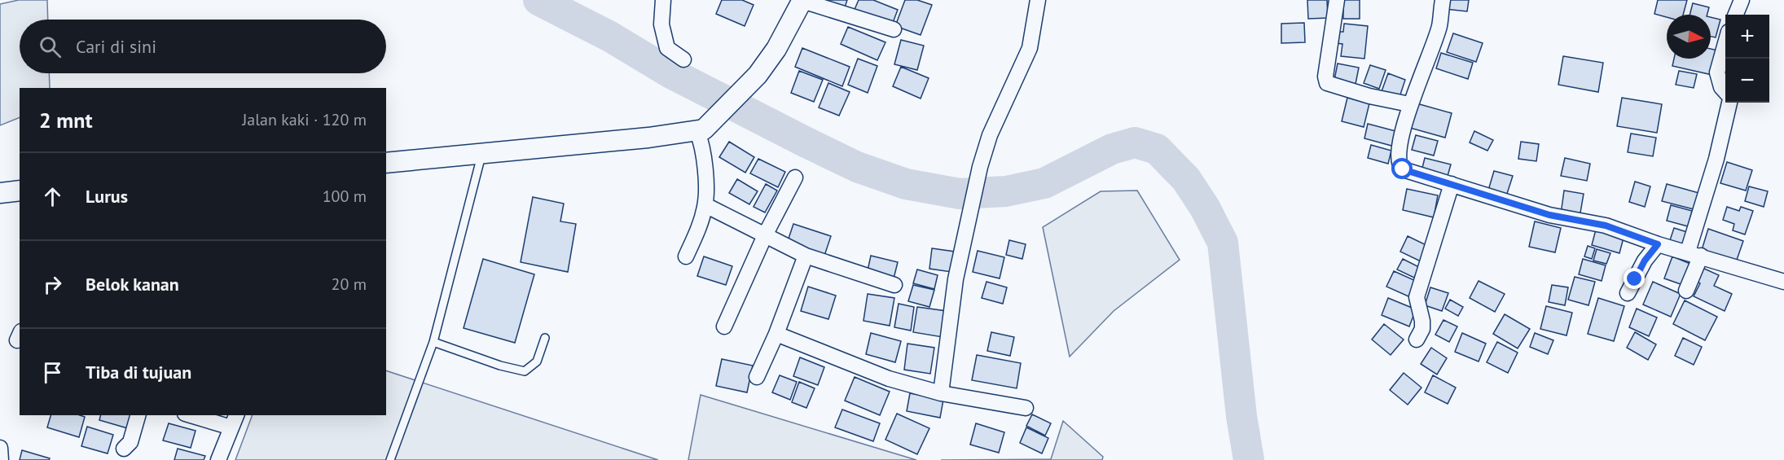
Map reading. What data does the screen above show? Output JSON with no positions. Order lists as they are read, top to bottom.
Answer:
{
  "north": "right",
  "page": {
    "map_buttons": ["+", "−"],
    "search": "Cari di sini",
    "heading": ["2 mnt", "Jalan kaki · 120 m"],
    "list": [
      ["Lurus", "100 m"],
      ["Belok kanan", "20 m"],
      "Tiba di tujuan"
    ]
  }
}
